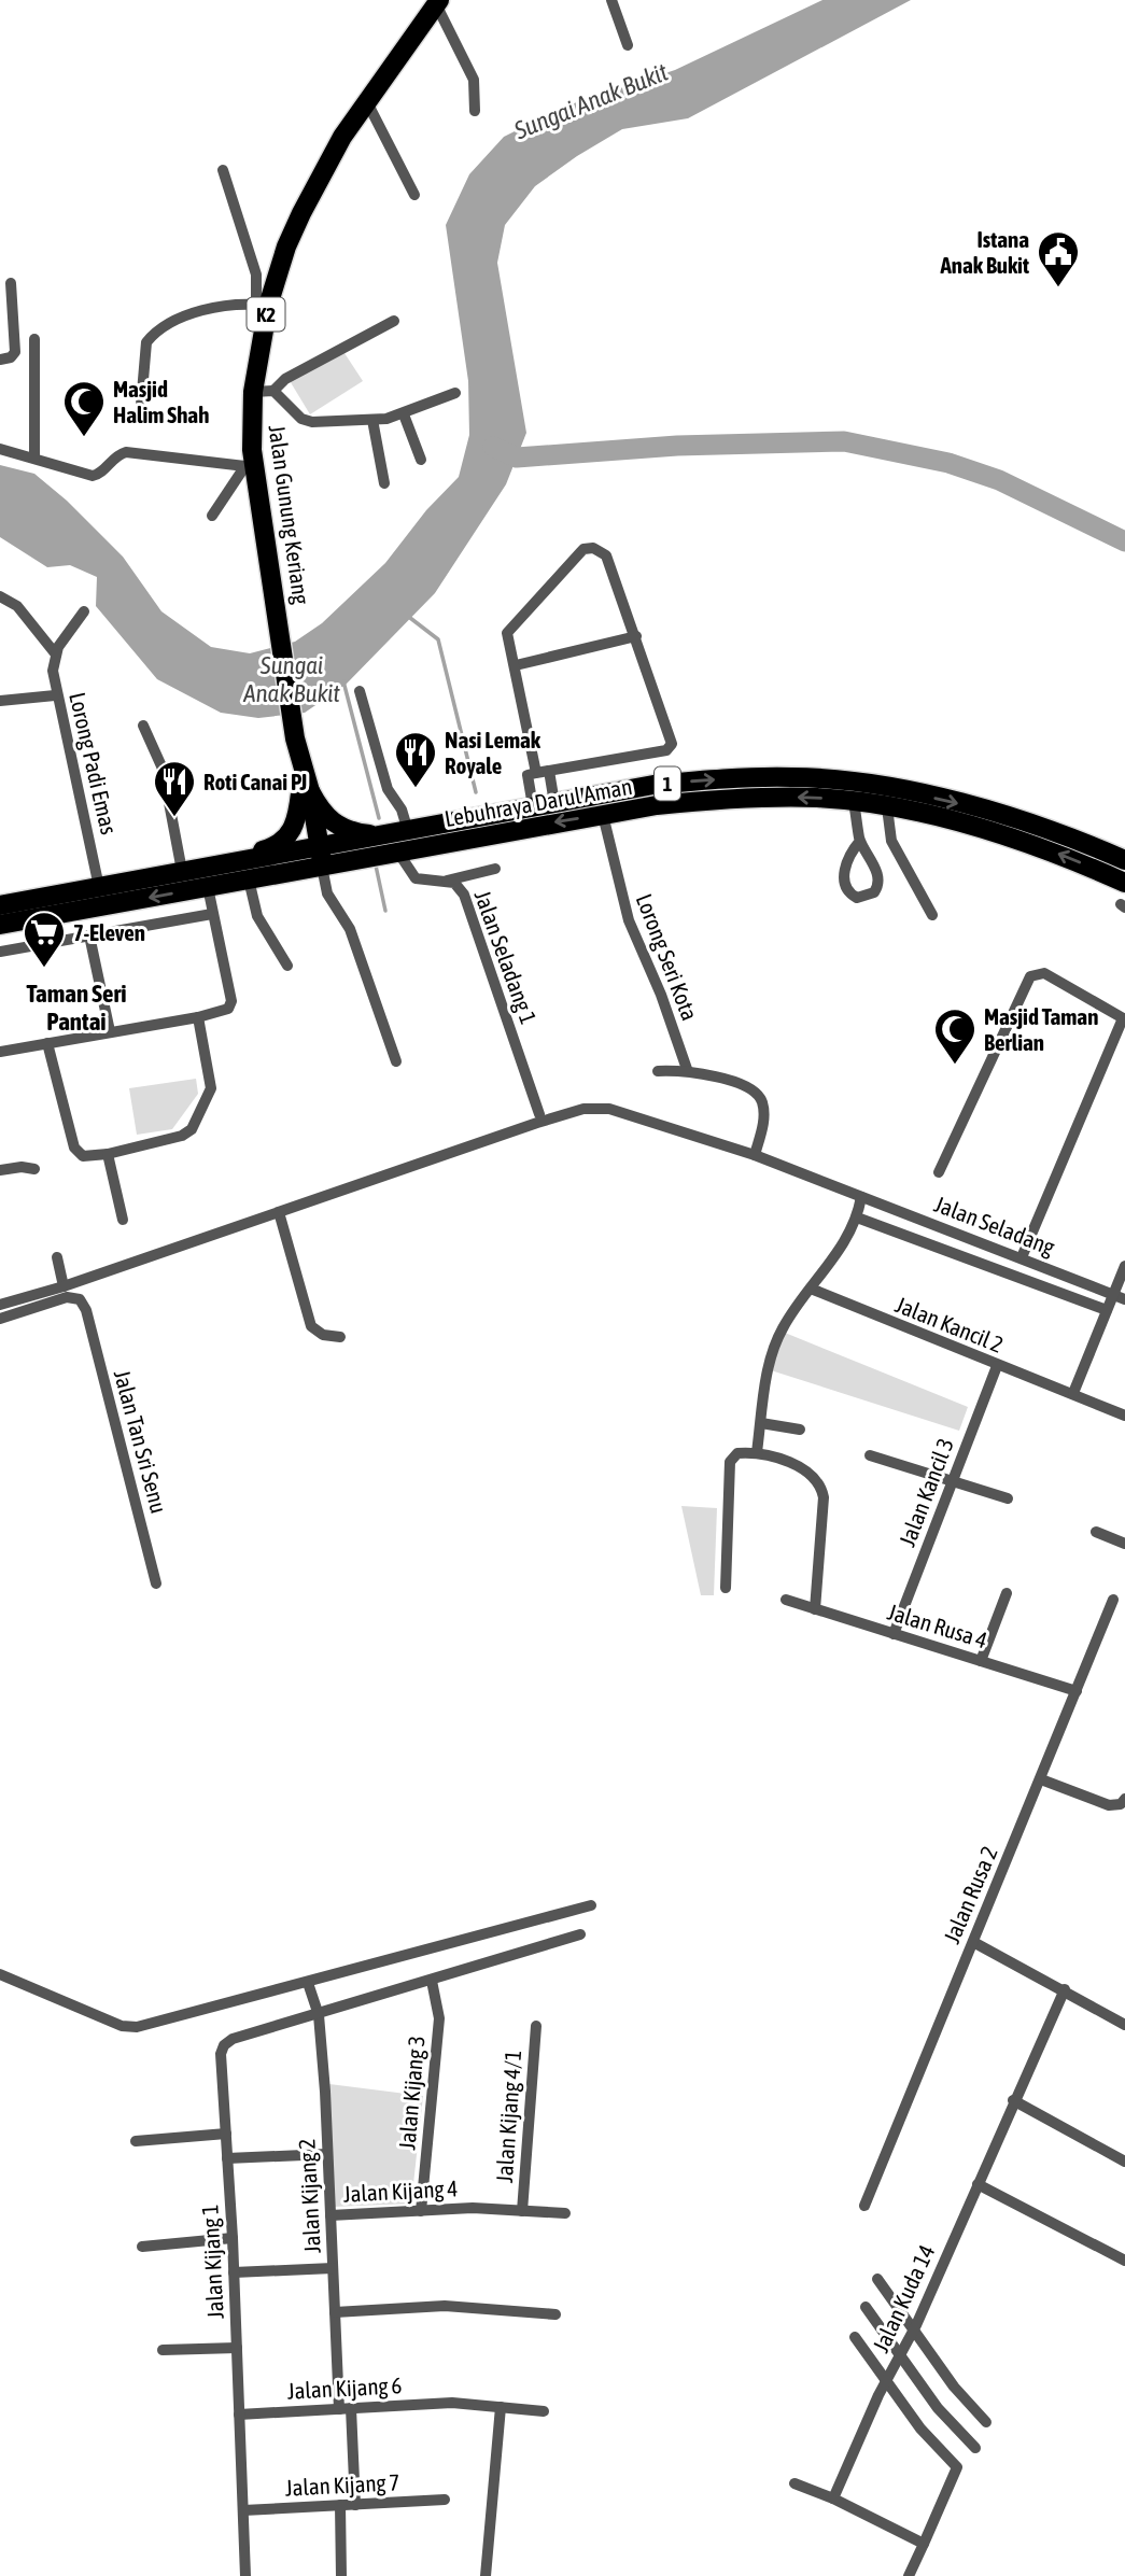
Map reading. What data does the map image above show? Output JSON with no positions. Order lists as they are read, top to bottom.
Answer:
{
  "streets": {
    "main road": [
      "K2",
      "Jalan Gunung Keriang",
      "1",
      "Lebuhraya Darul Aman"
    ],
    "street": [
      "Lorong Padi Emas",
      "Jalan Seladang 1",
      "Lorong Seri Kota",
      "Jalan Seladang",
      "Jalan Kancil 2",
      "Jalan Tan Sri Senu",
      "Jalan Kancil 3",
      "Jalan Rusa 4",
      "Jalan Rusa 2",
      "Jalan Kijang 3",
      "Jalan Kijang 4/1",
      "Jalan Kijang 4",
      "Jalan Kijang 2",
      "Jalan Kijang 1",
      "Jalan Kuda 14",
      "Jalan Kijang 6",
      "Jalan Kijang 7"
    ]
  },
  "crossings": [
    ["Jalan Gunung Keriang", "Lebuhraya Darul Aman"],
    ["Lorong Padi Emas", "Lebuhraya Darul Aman"],
    ["Lebuhraya Darul Aman", "Jalan Seladang 1"],
    ["Lebuhraya Darul Aman", "Lorong Seri Kota"],
    ["Jalan Kancil 2", "Jalan Kancil 3"],
    ["Jalan Kancil 3", "Jalan Rusa 4"],
    ["Jalan Rusa 4", "Jalan Rusa 2"],
    ["Jalan Kijang 3", "Jalan Kijang 4"],
    ["Jalan Kijang 4/1", "Jalan Kijang 4"],
    ["Jalan Kijang 4", "Jalan Kijang 2"],
    ["Jalan Kijang 2", "Jalan Kijang 1"],
    ["Jalan Kijang 2", "Jalan Kijang 6"],
    ["Jalan Kijang 2", "Jalan Kijang 7"],
    ["Jalan Kijang 1", "Jalan Kijang 6"],
    ["Jalan Kijang 1", "Jalan Kijang 7"]
  ],
  "districts": ["Taman Seri Pantai"],
  "water": ["Sungai Anak Bukit"],
  "places": {
    "public building": ["Istana Anak Bukit"],
    "mosque": ["Masjid Halim Shah", "Masjid Taman Berlian"],
    "restaurant": ["Nasi Lemak Royale", "Roti Canai PJ"],
    "supermarket": ["7-Eleven"]
  }
}
